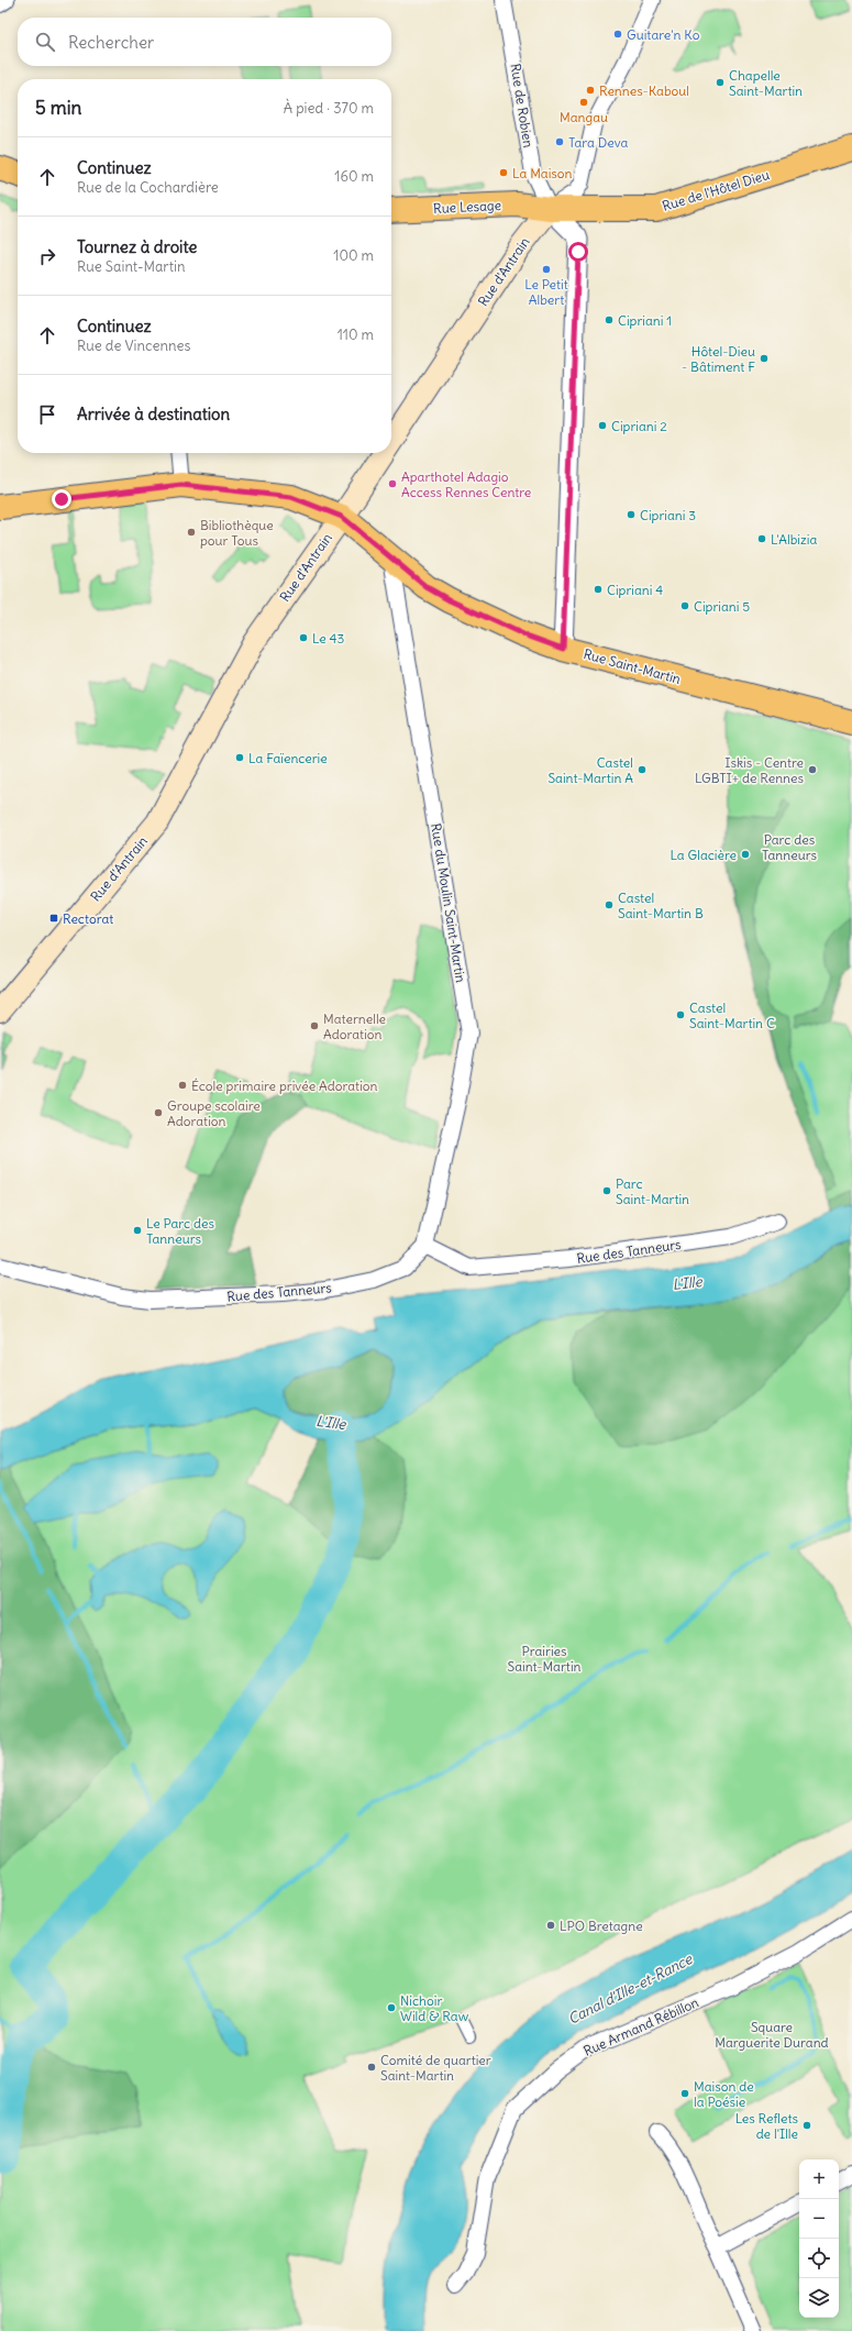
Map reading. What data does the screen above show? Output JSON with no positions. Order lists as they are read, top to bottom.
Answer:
{
  "streets": {
    "main road": [
      "Rue de l'Hôtel Dieu",
      "Rue Lesage",
      "Rue d'Antrain",
      "Rue Saint-Martin"
    ],
    "street": [
      "Rue de Robien",
      "Rue du Moulin Saint-Martin",
      "Rue des Tanneurs",
      "Rue Armand Rébillon"
    ]
  },
  "crossings": [
    ["Rue de Robien", "Rue de l'Hôtel Dieu"],
    ["Rue de Robien", "Rue Lesage"],
    ["Rue de Robien", "Rue d'Antrain"],
    ["Rue de l'Hôtel Dieu", "Rue Lesage"],
    ["Rue de l'Hôtel Dieu", "Rue d'Antrain"],
    ["Rue Lesage", "Rue d'Antrain"],
    ["Rue d'Antrain", "Rue Saint-Martin"],
    ["Rue Saint-Martin", "Rue du Moulin Saint-Martin"],
    ["Rue du Moulin Saint-Martin", "Rue des Tanneurs"]
  ],
  "water": ["L'Ille", "Canal d'Ille-et-Rance"],
  "parks": ["Parc des Tanneurs", "Prairies Saint-Martin", "Square Marguerite Durand"],
  "places": {
    "other": [
      "Guitare'n Ko",
      "Chapelle Saint-Martin",
      "Rennes-Kaboul",
      "Mangau",
      "Tara Deva",
      "La Maison",
      "Le Petit Albert",
      "Cipriani 1",
      "Hôtel-Dieu - Bâtiment F",
      "Cipriani 2",
      "Aparthotel Adagio Access Rennes Centre",
      "Cipriani 3",
      "Bibliothèque pour Tous",
      "L'Albizia",
      "Cipriani 4",
      "Cipriani 5",
      "Le 43",
      "La Faïencerie",
      "Castel Saint-Martin A",
      "Iskis - Centre LGBTI+ de Rennes",
      "La Glacière",
      "Castel Saint-Martin B",
      "Castel Saint-Martin C",
      "Maternelle Adoration",
      "École primaire privée Adoration",
      "Groupe scolaire Adoration",
      "Parc Saint-Martin",
      "Le Parc des Tanneurs",
      "LPO Bretagne",
      "Nichoir Wild & Raw",
      "Comité de quartier Saint-Martin",
      "Maison de la Poésie",
      "Les Reflets de l'Ille"
    ],
    "transit": ["Rectorat"]
  },
  "page": {
    "search": "Rechercher",
    "heading": ["5 min", "À pied · 370 m"],
    "list": [
      ["Continuez", "Rue de la Cochardière", "160 m"],
      ["Tournez à droite", "Rue Saint-Martin", "100 m"],
      ["Continuez", "Rue de Vincennes", "110 m"],
      "Arrivée à destination"
    ],
    "map_buttons": ["+", "−"]
  }
}
